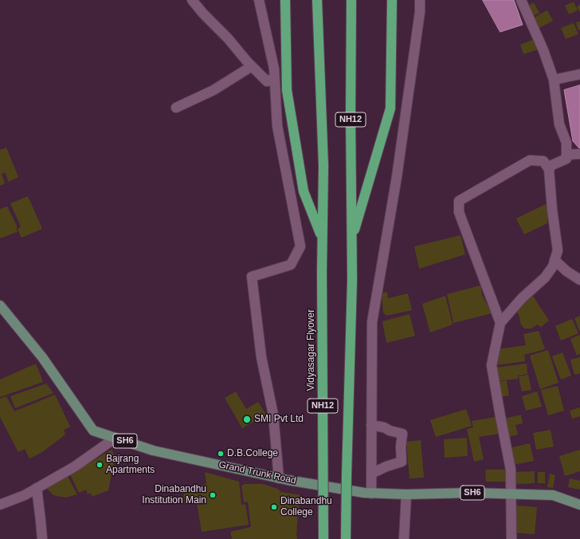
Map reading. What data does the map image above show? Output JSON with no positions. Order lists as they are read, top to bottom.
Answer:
{
  "streets": {
    "highway": ["NH12", "Vidyasagar Flyover"],
    "main road": ["SH6", "Grand Trunk Road"]
  },
  "crossings": [
    ["NH12", "Vidyasagar Flyover"]
  ],
  "places": [
    "SMI Pvt Ltd",
    "D.B.College",
    "Bajrang Apartments",
    "Dinabandhu Institution Main",
    "Dinabandhu College"
  ]
}
